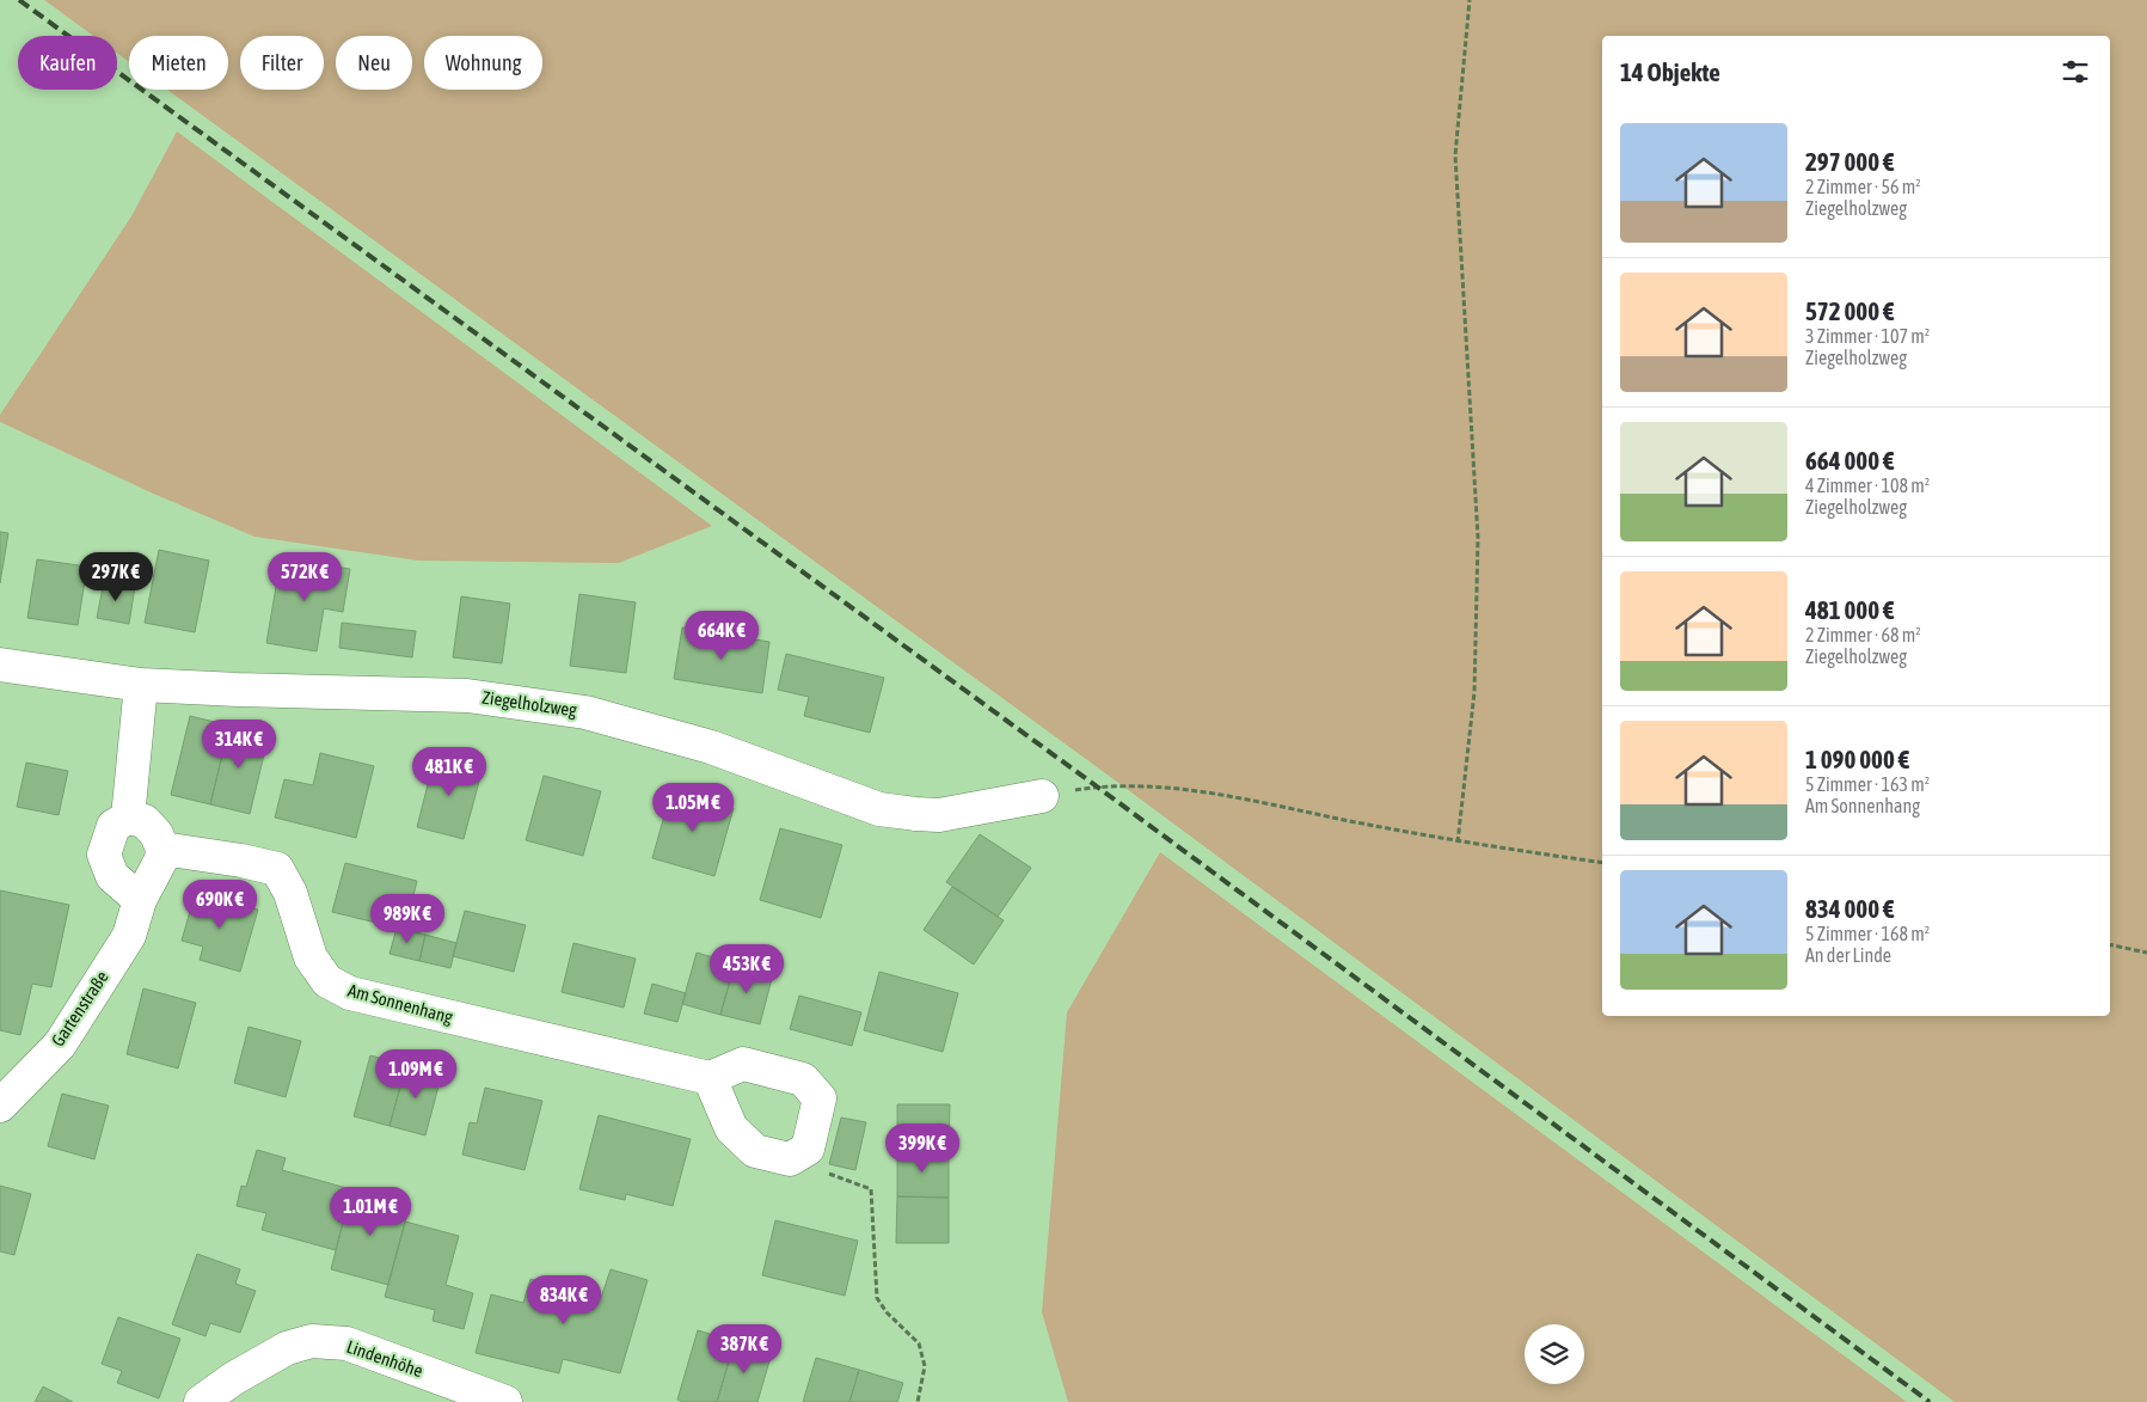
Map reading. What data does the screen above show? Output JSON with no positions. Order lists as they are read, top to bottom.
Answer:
{
  "streets": {
    "street": [
      "Ziegelholzweg",
      "Am Sonnenhang",
      "Gartenstraße",
      "Lindenhöhe"
    ]
  },
  "crossings": [
    ["Am Sonnenhang", "Gartenstraße"]
  ],
  "page": {
    "chip": [
      "Kaufen",
      "Mieten",
      "Filter",
      "Neu",
      "Wohnung"
    ],
    "heading": "14 Objekte",
    "list": [
      {
        "name": "297 000 €",
        "note": "2 Zimmer · 56 m² · Ziegelholzweg"
      },
      {
        "name": "572 000 €",
        "note": "3 Zimmer · 107 m² · Ziegelholzweg"
      },
      {
        "name": "664 000 €",
        "note": "4 Zimmer · 108 m² · Ziegelholzweg"
      },
      {
        "name": "481 000 €",
        "note": "2 Zimmer · 68 m² · Ziegelholzweg"
      },
      {
        "name": "1 090 000 €",
        "note": "5 Zimmer · 163 m² · Am Sonnenhang"
      },
      {
        "name": "834 000 €",
        "note": "5 Zimmer · 168 m² · An der Linde"
      }
    ],
    "price": [
      "297K €",
      "572K €",
      "664K €",
      "314K €",
      "481K €",
      "1.05M €",
      "690K €",
      "989K €",
      "453K €",
      "1.09M €",
      "399K €",
      "1.01M €",
      "834K €",
      "387K €"
    ]
  }
}
